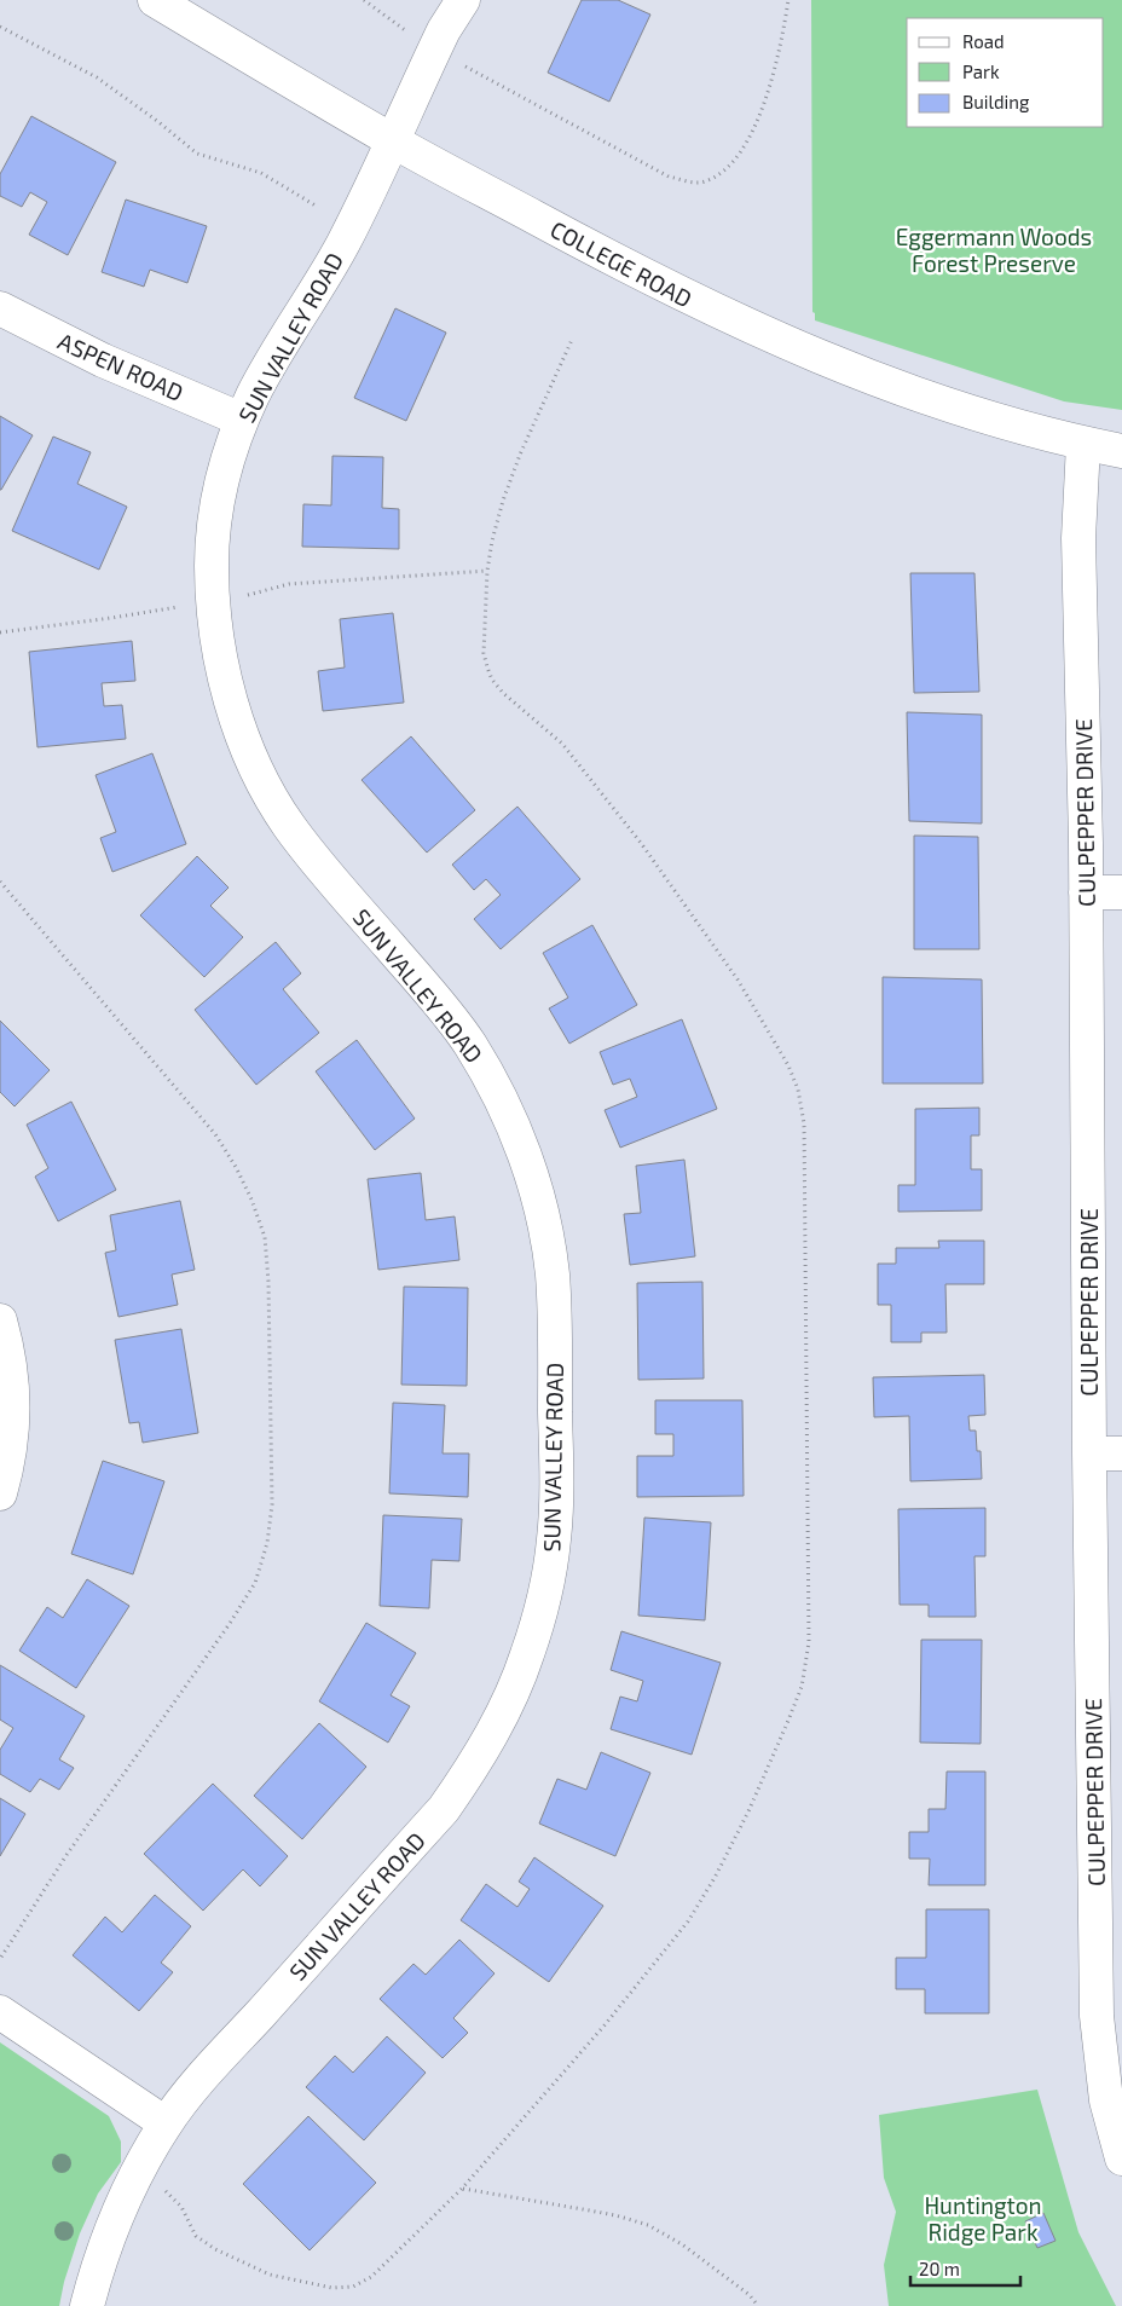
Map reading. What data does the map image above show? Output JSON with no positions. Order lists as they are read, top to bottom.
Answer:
{
  "streets": {
    "street": [
      "COLLEGE ROAD",
      "SUN VALLEY ROAD",
      "ASPEN ROAD",
      "CULPEPPER DRIVE"
    ]
  },
  "crossings": [
    ["COLLEGE ROAD", "SUN VALLEY ROAD"],
    ["COLLEGE ROAD", "CULPEPPER DRIVE"],
    ["SUN VALLEY ROAD", "ASPEN ROAD"]
  ],
  "parks": ["Eggermann Woods Forest Preserve", "Huntington Ridge Park"],
  "legend": ["Road", "Park", "Building"],
  "scale_bar": "20 m"
}
